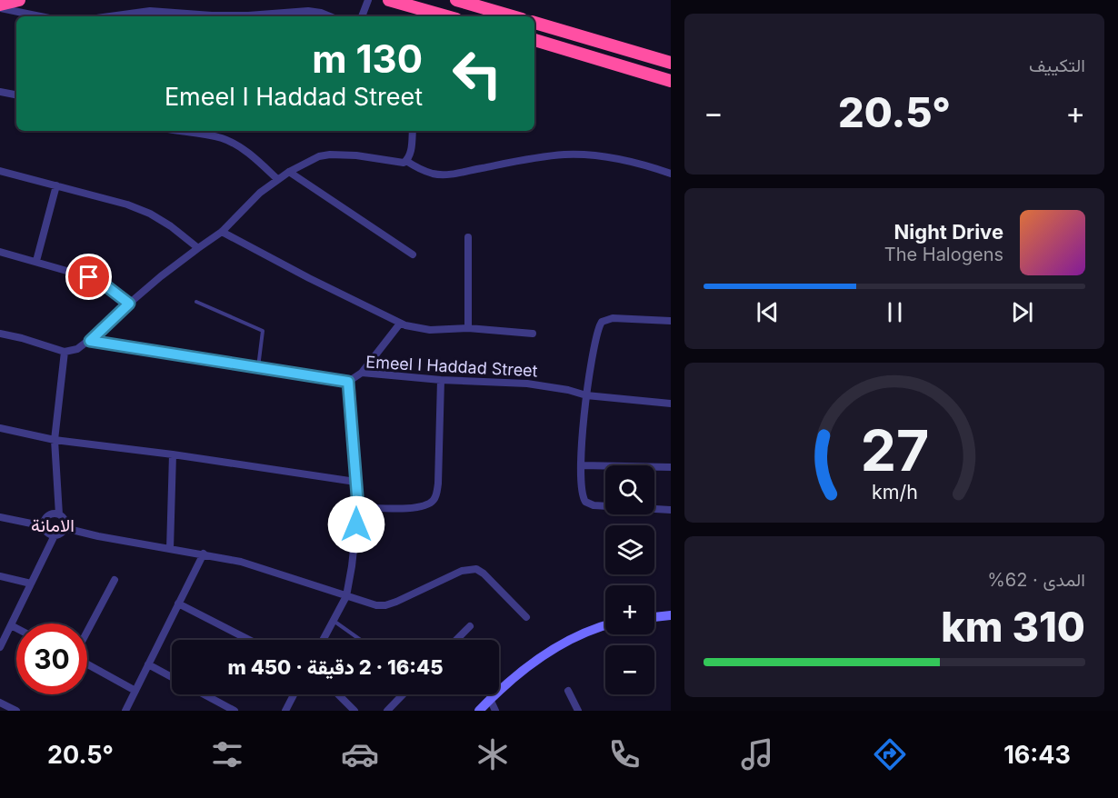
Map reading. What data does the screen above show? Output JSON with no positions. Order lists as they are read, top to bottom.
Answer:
{
  "streets": {
    "street": ["Emeel I Haddad Street"]
  },
  "districts": ["الامانة"],
  "page": {
    "tile": [
      "التكييف",
      ["المدى · 62%", "310 km"]
    ],
    "turn": ["130 m", "Emeel I Haddad Street"],
    "heat": ["−", "20.5°", "+"],
    "song": ["Night Drive", "The Halogens"],
    "map_buttons": ["+", "−"],
    "limit": "30",
    "trip": "16:45 · 2 دقيقة · 450 m",
    "tabs": ["16:43", "20.5°"],
    "gauge": ["27", "km/h"]
  }
}
